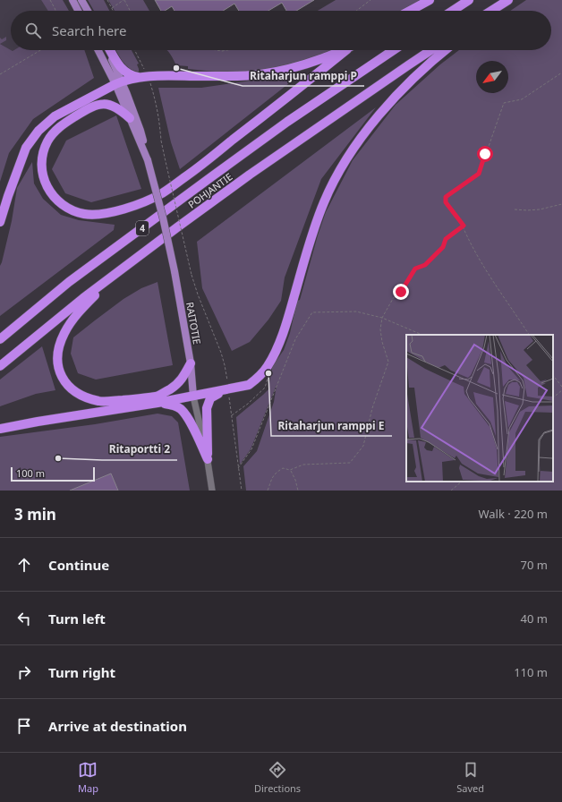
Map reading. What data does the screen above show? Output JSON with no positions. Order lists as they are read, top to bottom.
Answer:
{
  "streets": {
    "highway": ["POHJANTIE", "4"],
    "main road": ["RAITOTIE"]
  },
  "places": ["Ritaharjun ramppi P", "Ritaharjun ramppi E", "Ritaportti 2"],
  "scale_bar": "100 m",
  "north": "bottom left",
  "page": {
    "search": "Search here",
    "scale": "100 m",
    "heading": ["3 min", "Walk · 220 m"],
    "list": [
      ["Continue", "70 m"],
      ["Turn left", "40 m"],
      ["Turn right", "110 m"],
      "Arrive at destination"
    ],
    "nav": ["Map", "Directions", "Saved"]
  }
}
